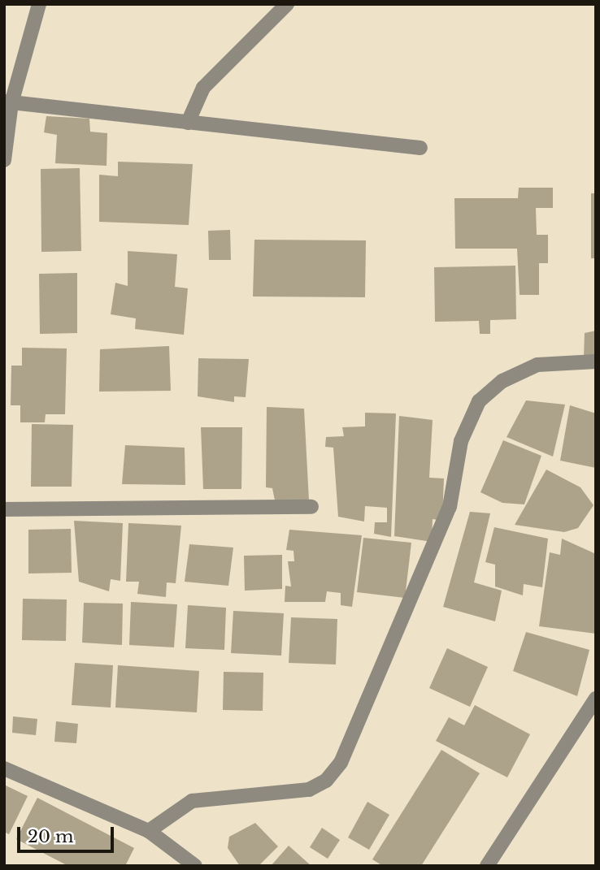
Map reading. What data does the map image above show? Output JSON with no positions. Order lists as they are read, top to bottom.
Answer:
{
  "scale_bar": "20 m"
}
